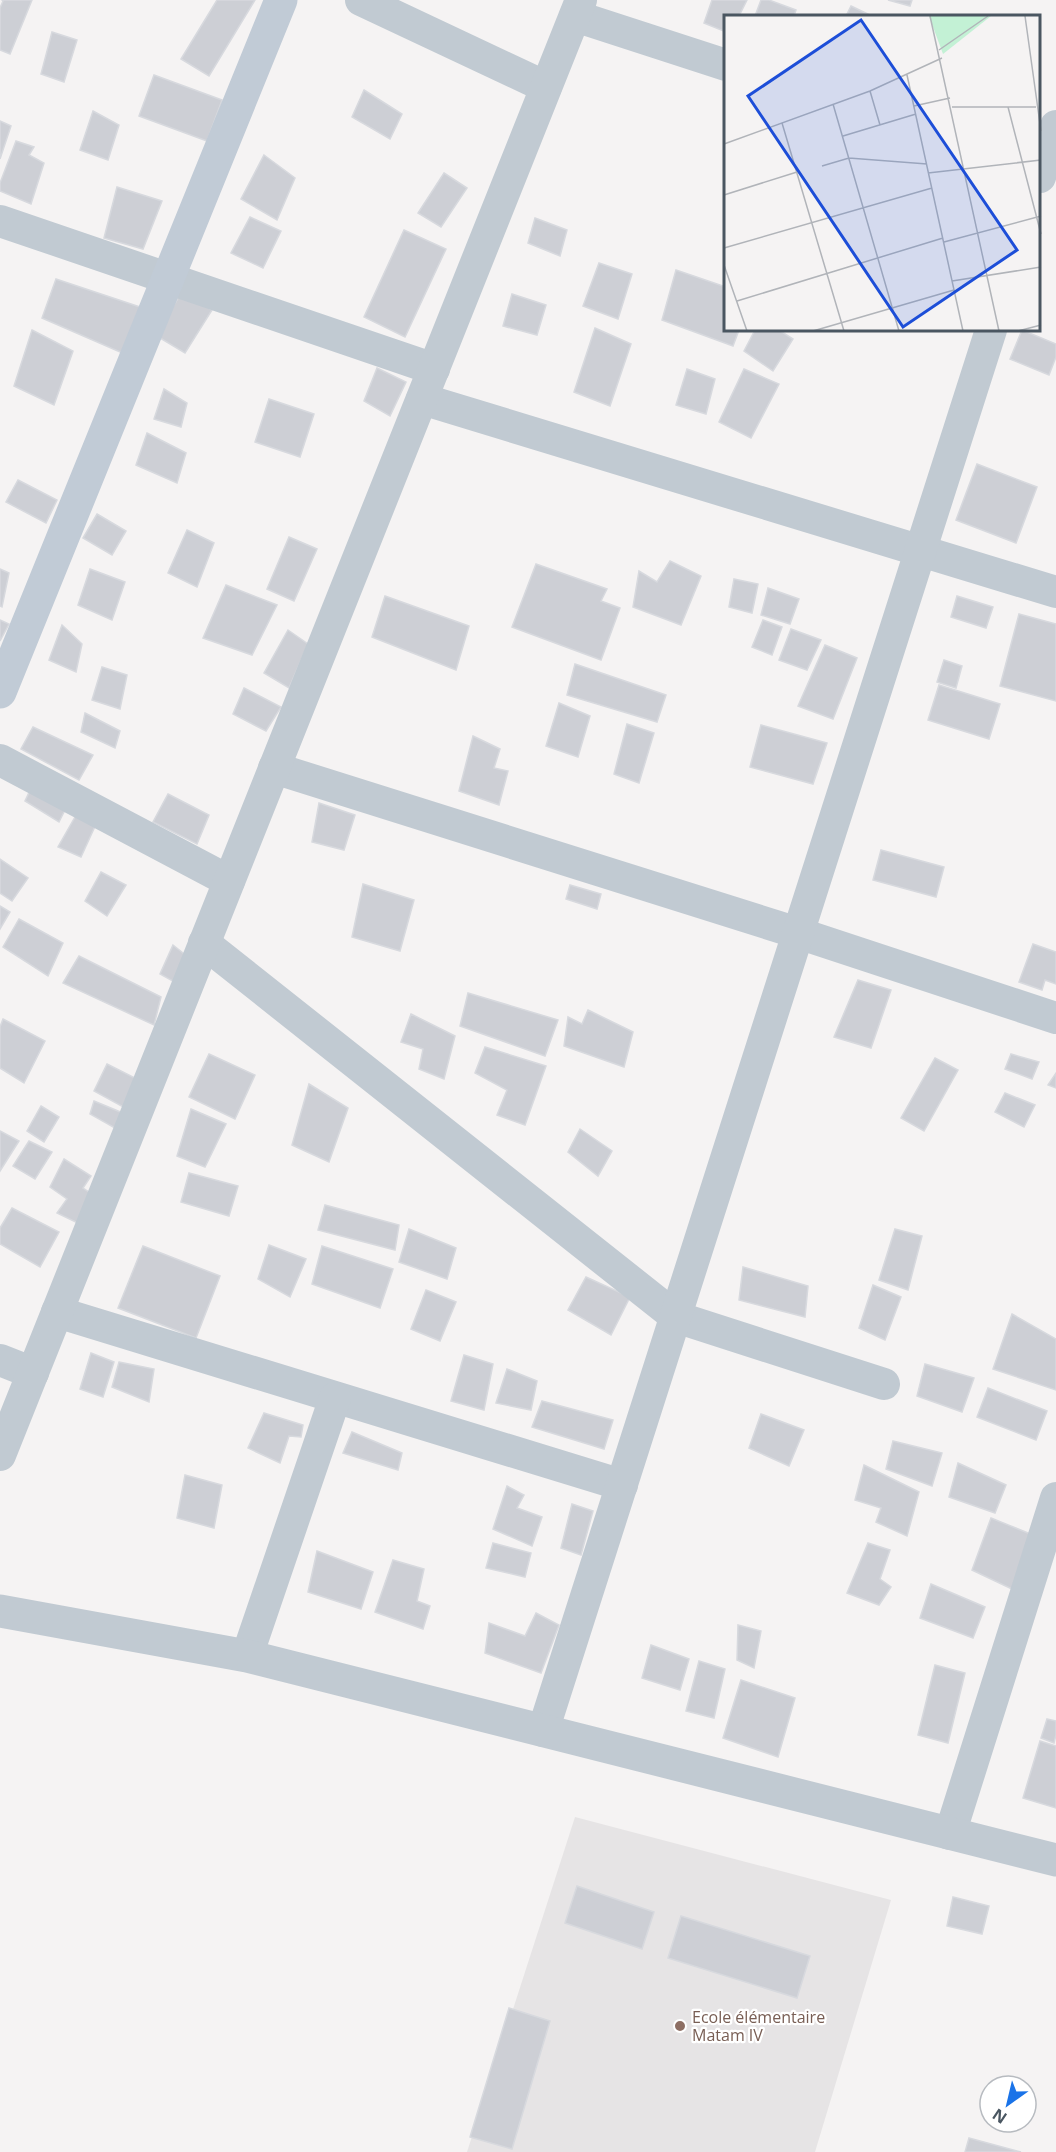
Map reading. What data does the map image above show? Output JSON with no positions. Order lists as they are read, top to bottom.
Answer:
{
  "places": ["Ecole élémentaire Matam IV"],
  "north": "bottom left"
}
